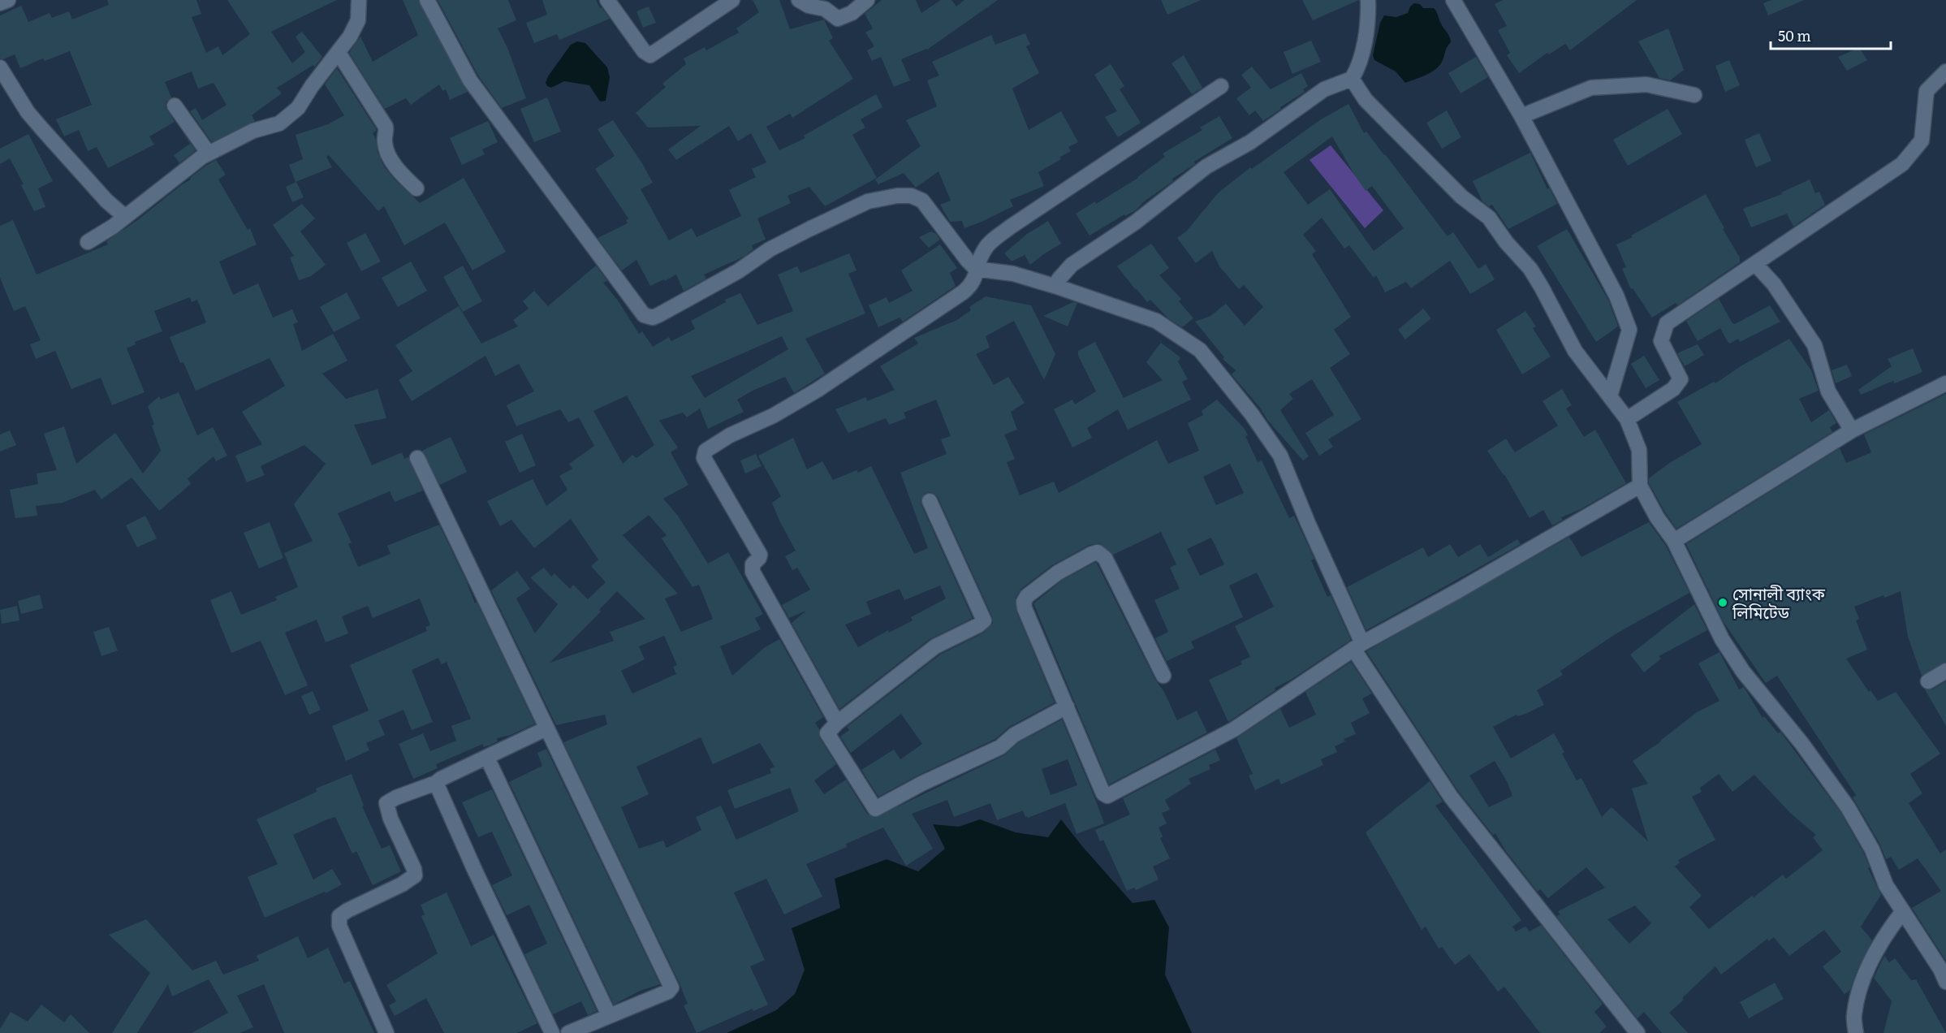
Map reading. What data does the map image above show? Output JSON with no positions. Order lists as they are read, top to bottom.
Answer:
{
  "places": ["সোনালী ব্যাংক লিমিটেড"],
  "scale_bar": "50 m"
}
